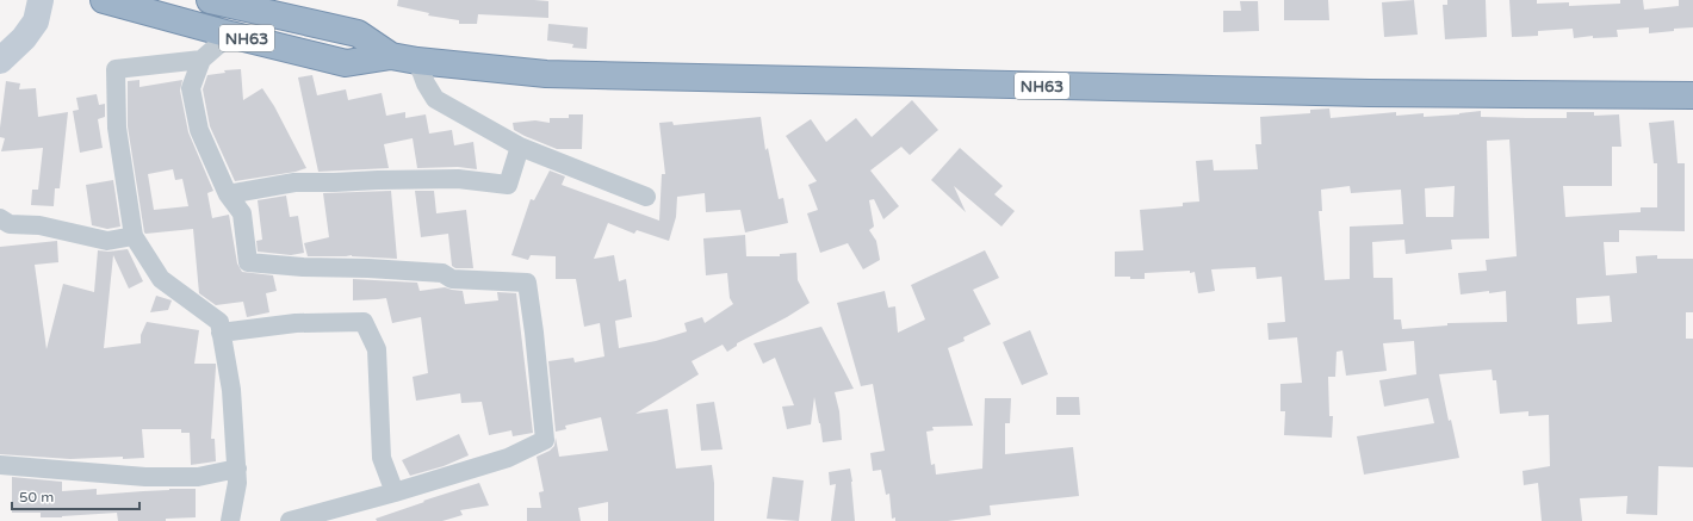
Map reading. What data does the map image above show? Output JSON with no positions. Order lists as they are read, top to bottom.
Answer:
{
  "streets": {
    "highway": ["NH63"]
  },
  "scale_bar": "50 m"
}
